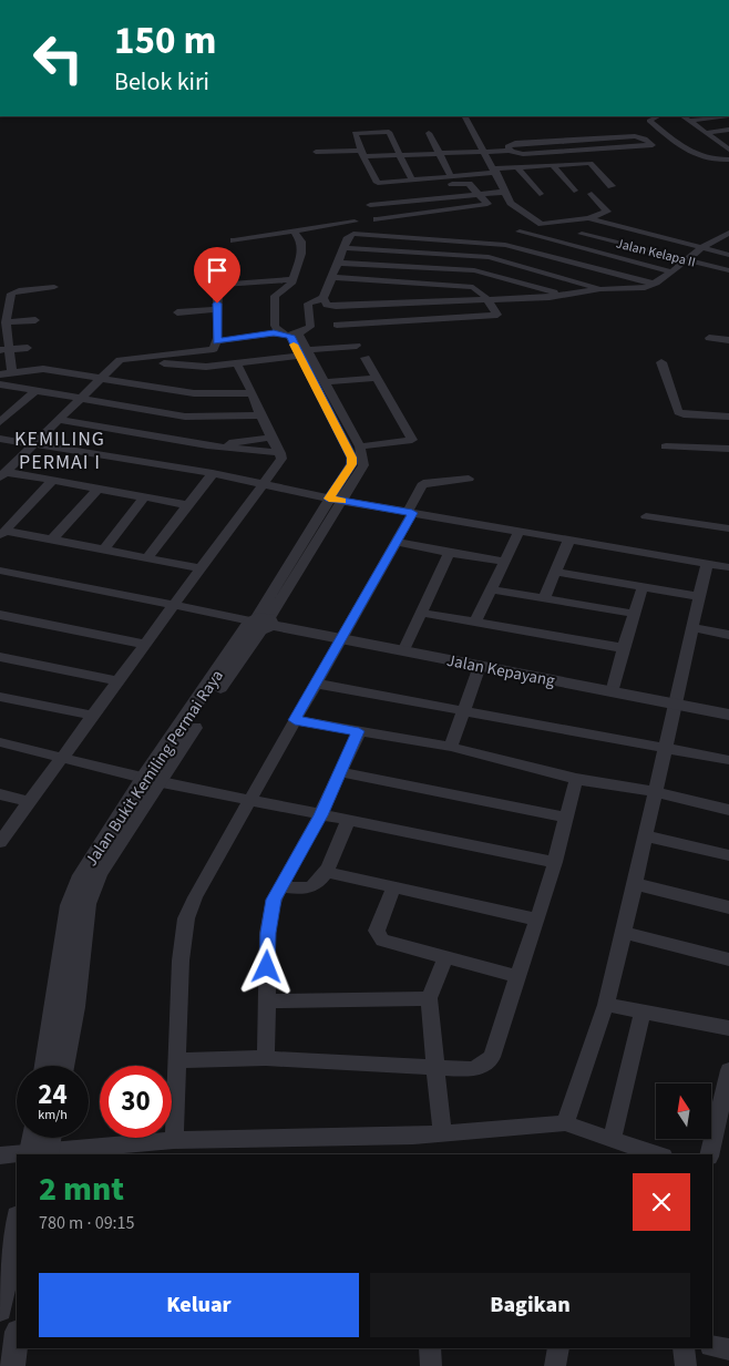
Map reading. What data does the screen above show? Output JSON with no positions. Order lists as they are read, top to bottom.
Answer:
{
  "streets": {
    "street": ["Jalan Kelapa II", "Jalan Kepayang", "Jalan Bukit Kemiling Permai Raya"]
  },
  "crossings": [
    ["Jalan Kepayang", "Jalan Bukit Kemiling Permai Raya"]
  ],
  "districts": ["KEMILING PERMAI I"],
  "north": "top",
  "page": {
    "turn": ["150 m", "Belok kiri"],
    "speed": "24 km/h",
    "limit": "30",
    "heading": ["2 mnt", "780 m · 09:15"],
    "buttons": ["Keluar", "Bagikan"]
  }
}
